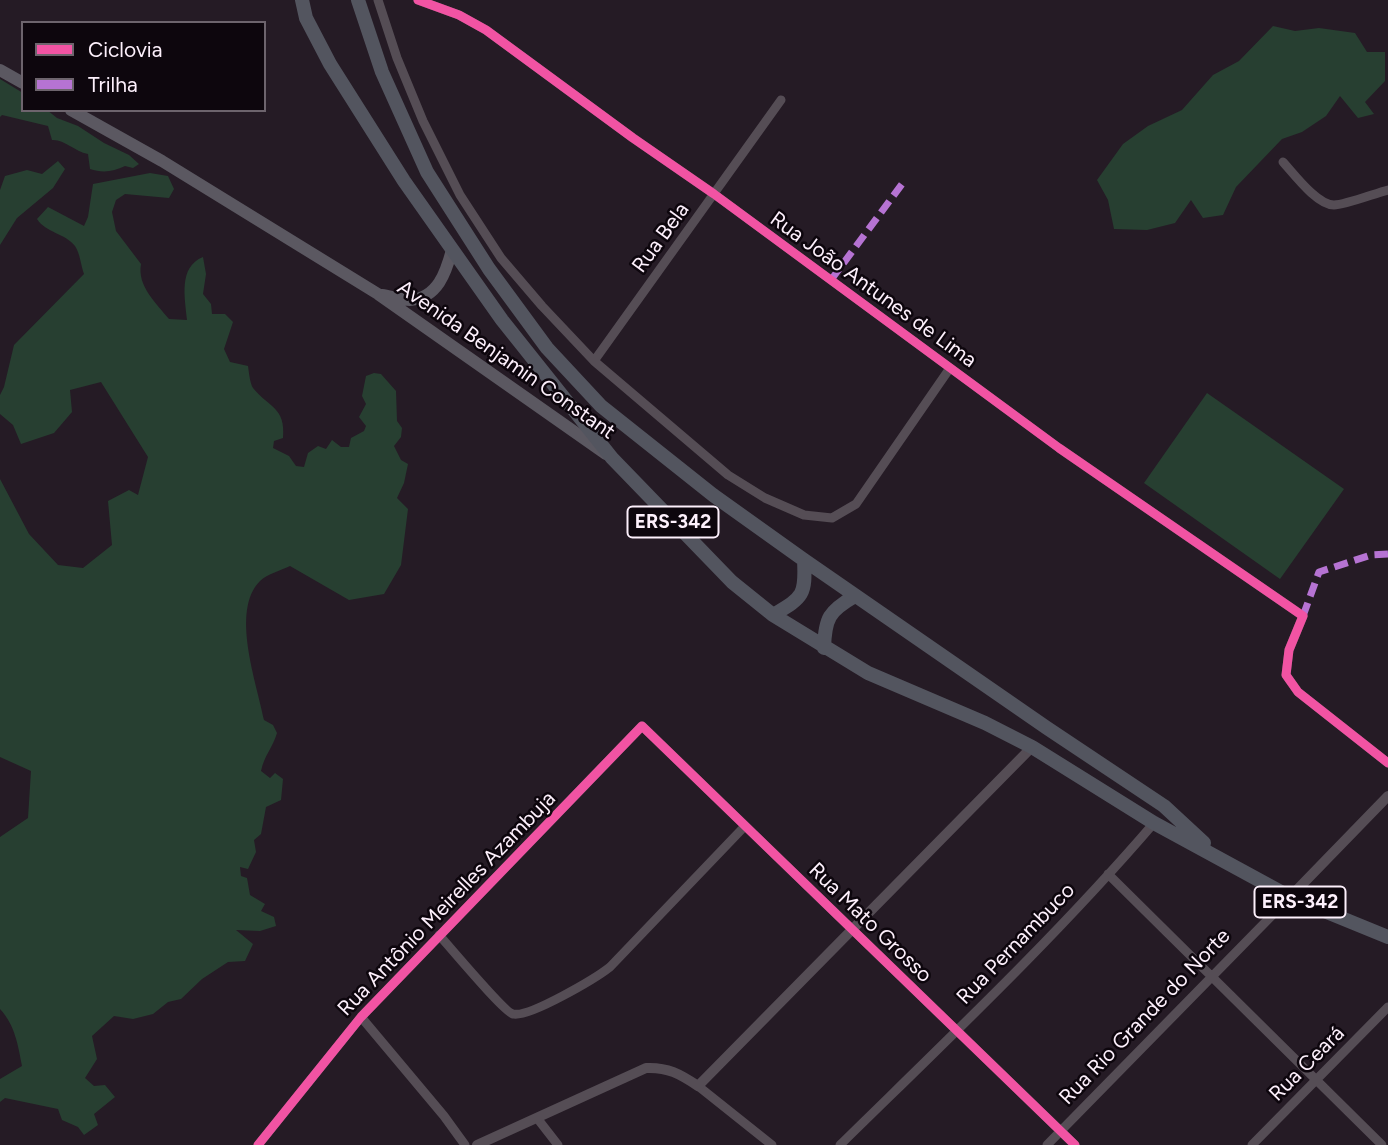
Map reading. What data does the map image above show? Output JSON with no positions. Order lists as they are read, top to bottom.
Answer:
{
  "streets": {
    "main road": ["Avenida Benjamin Constant", "ERS-342"],
    "street": [
      "Rua Bela",
      "Rua João Antunes de Lima",
      "Rua Antônio Meirelles Azambuja",
      "Rua Mato Grosso",
      "Rua Pernambuco",
      "Rua Rio Grande do Norte",
      "Rua Ceará"
    ]
  },
  "crossings": [
    ["Rua Bela", "Rua João Antunes de Lima"],
    ["Avenida Benjamin Constant", "ERS-342"],
    ["ERS-342", "Rua Pernambuco"],
    ["ERS-342", "Rua Rio Grande do Norte"],
    ["Rua Antônio Meirelles Azambuja", "Rua Mato Grosso"],
    ["Rua Mato Grosso", "Rua Pernambuco"],
    ["Rua Mato Grosso", "Rua Rio Grande do Norte"]
  ],
  "legend": ["Ciclovia", "Trilha"]
}
